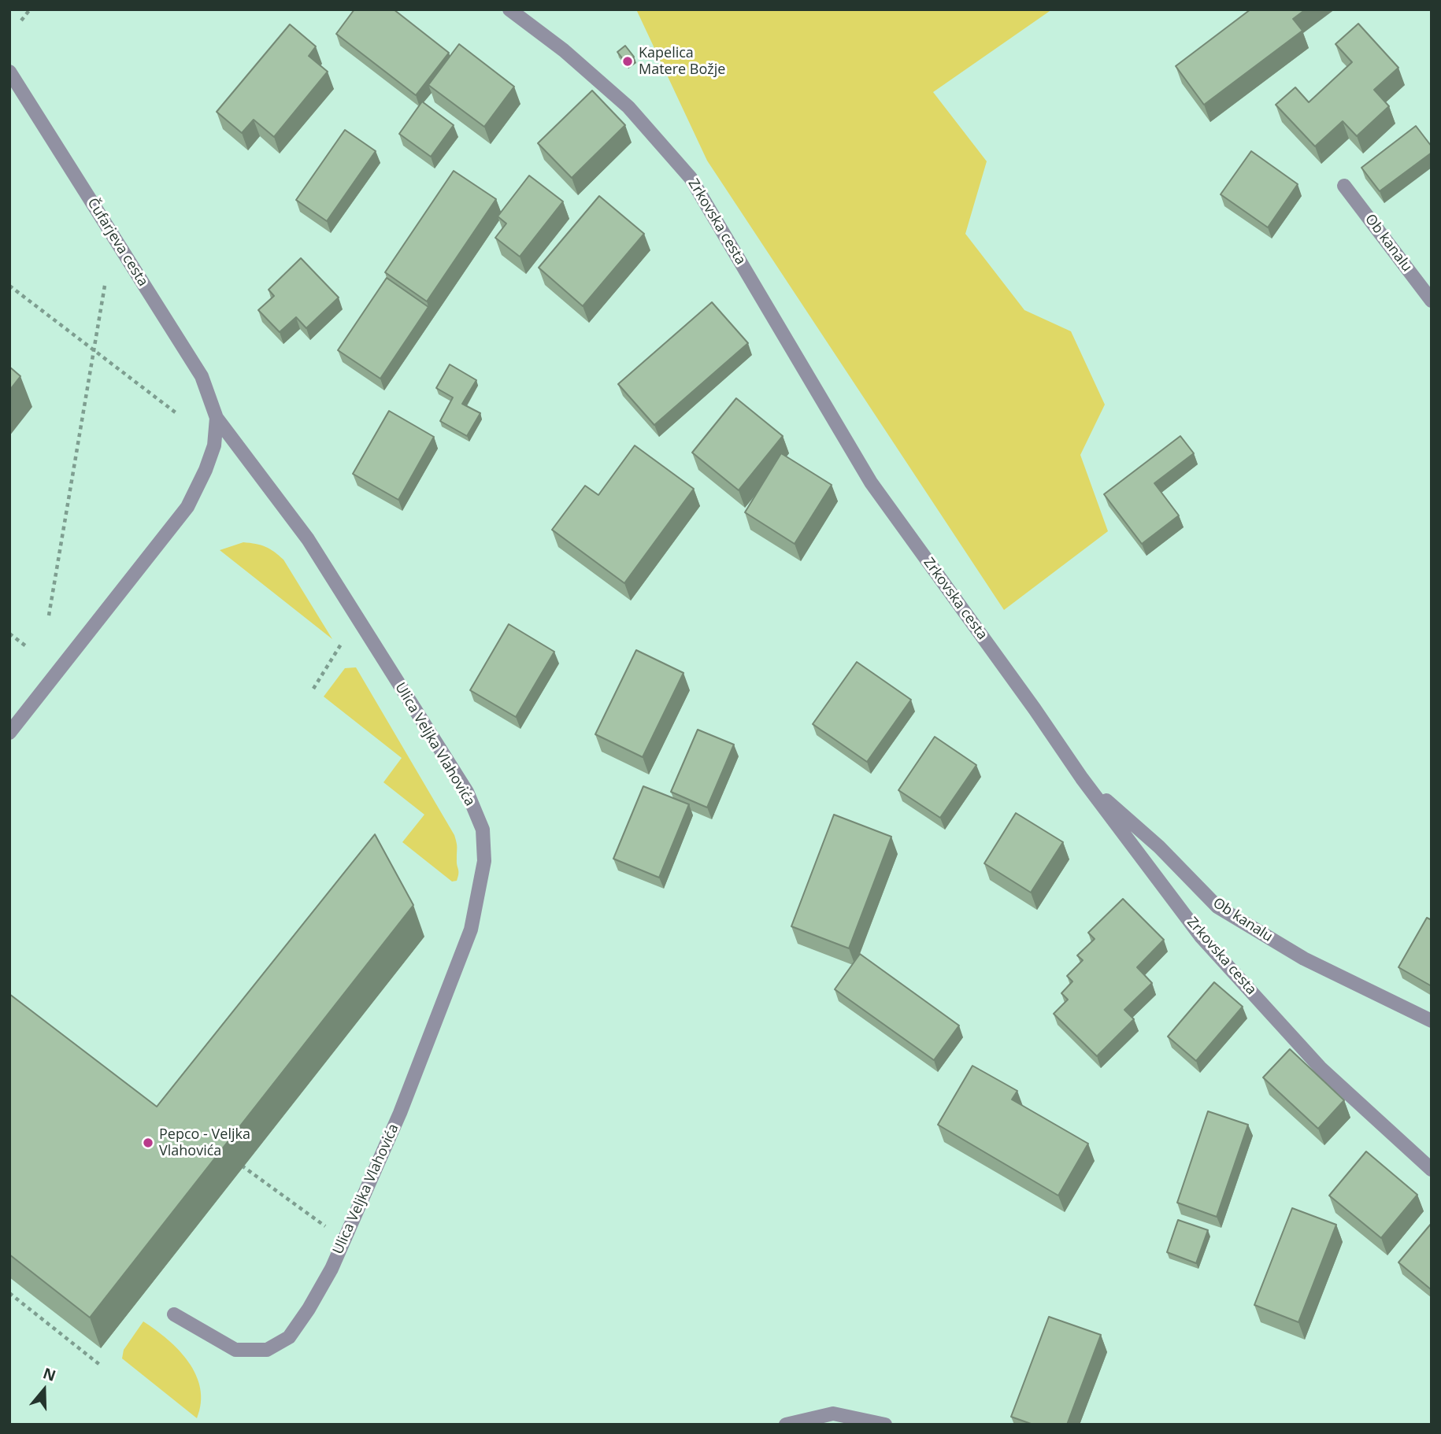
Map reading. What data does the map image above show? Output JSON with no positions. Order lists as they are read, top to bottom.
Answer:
{
  "streets": {
    "street": [
      "Zrkovska cesta",
      "Čufarjeva cesta",
      "Ob kanalu",
      "Ulica Veljka Vlahovića"
    ]
  },
  "crossings": [
    ["Zrkovska cesta", "Ob kanalu"],
    ["Čufarjeva cesta", "Ulica Veljka Vlahovića"]
  ],
  "places": ["Kapelica Matere Božje", "Pepco - Veljka Vlahovića"],
  "north": "top"
}
